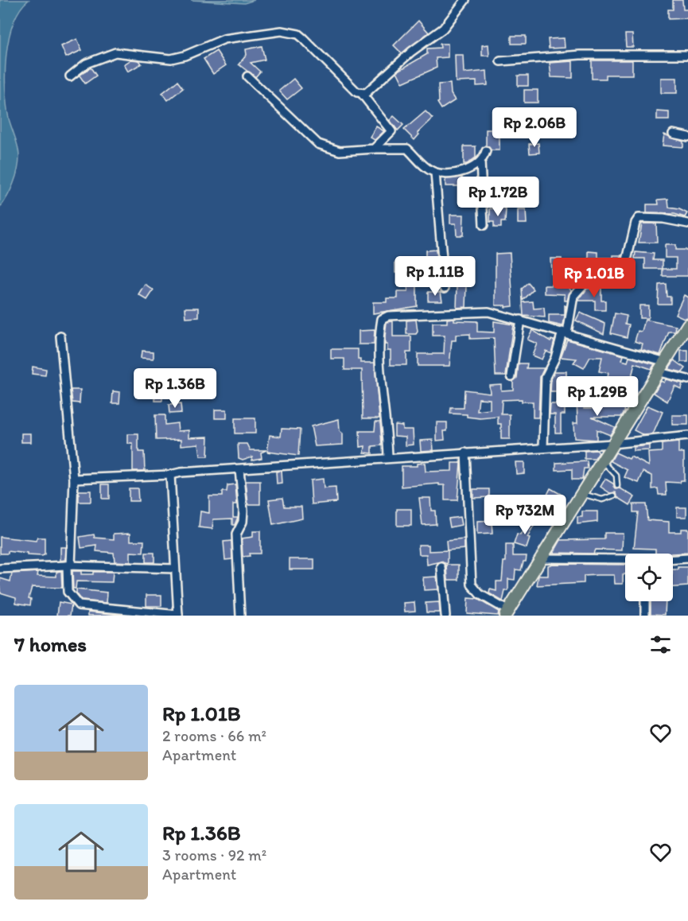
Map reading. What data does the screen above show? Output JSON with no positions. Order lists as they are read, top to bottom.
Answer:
{
  "page": {
    "price": [
      "Rp 2.06B",
      "Rp 1.72B",
      "Rp 1.11B",
      "Rp 1.01B",
      "Rp 1.36B",
      "Rp 1.29B",
      "Rp 732M"
    ],
    "heading": "7 homes",
    "list": [
      {
        "name": "Rp 1.01B",
        "note": "2 rooms · 66 m² · Apartment"
      },
      {
        "name": "Rp 1.36B",
        "note": "3 rooms · 92 m² · Apartment"
      }
    ]
  }
}
